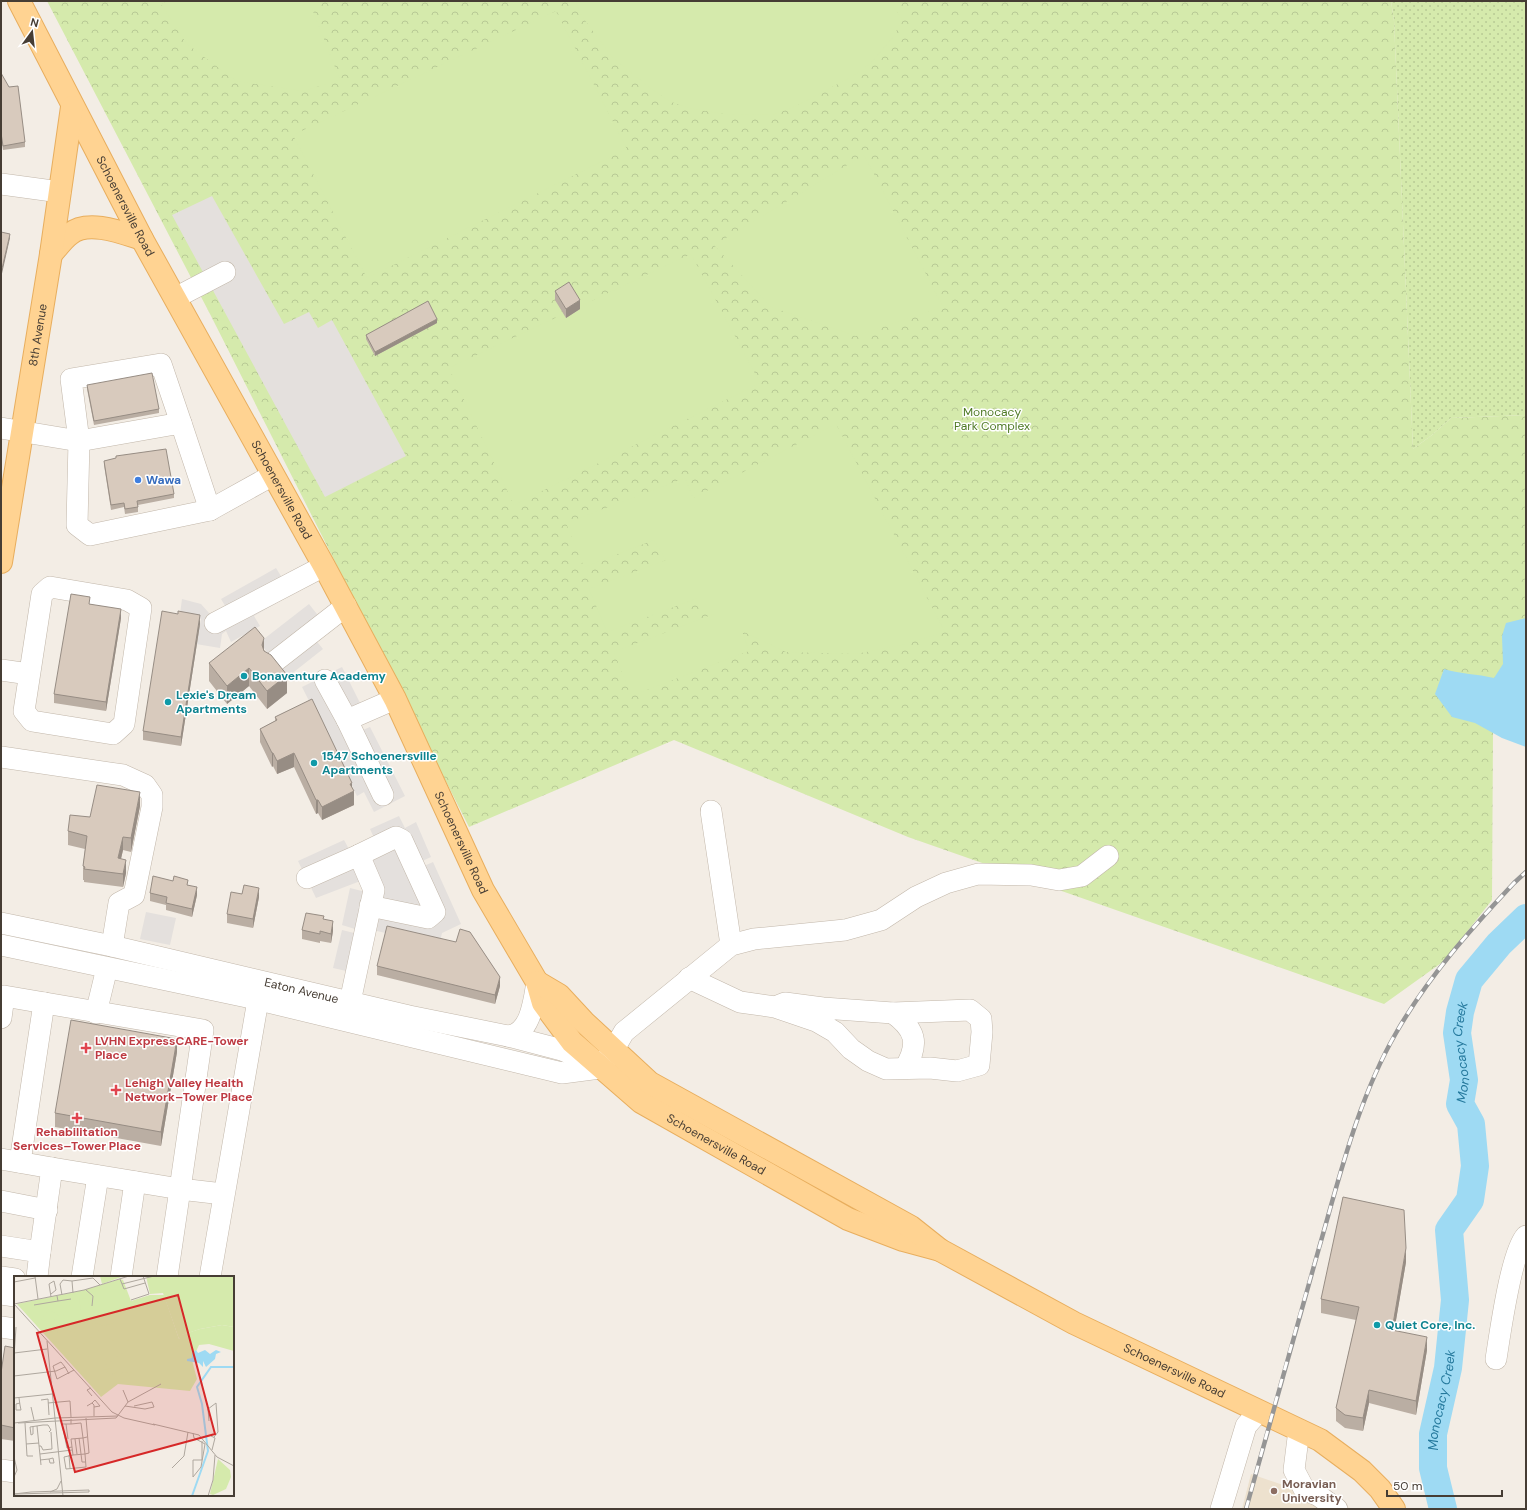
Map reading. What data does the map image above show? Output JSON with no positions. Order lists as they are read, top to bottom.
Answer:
{
  "streets": {
    "main road": ["Schoenersville Road", "8th Avenue"],
    "street": ["Eaton Avenue"]
  },
  "crossings": [
    ["Schoenersville Road", "8th Avenue"],
    ["Schoenersville Road", "Eaton Avenue"]
  ],
  "water": ["Monocacy Creek"],
  "parks": ["Monocacy Park Complex"],
  "places": {
    "other": [
      "Wawa",
      "Bonaventure Academy",
      "Lexie's Dream Apartments",
      "1547 Schoenersville Apartments",
      "Quiet Core, Inc.",
      "Moravian University"
    ],
    "health": ["LVHN ExpressCARE-Tower Place", "Lehigh Valley Health Network–Tower Place", "Rehabilitation Services–Tower Place"]
  },
  "scale_bar": "50 m",
  "north": "top"
}
